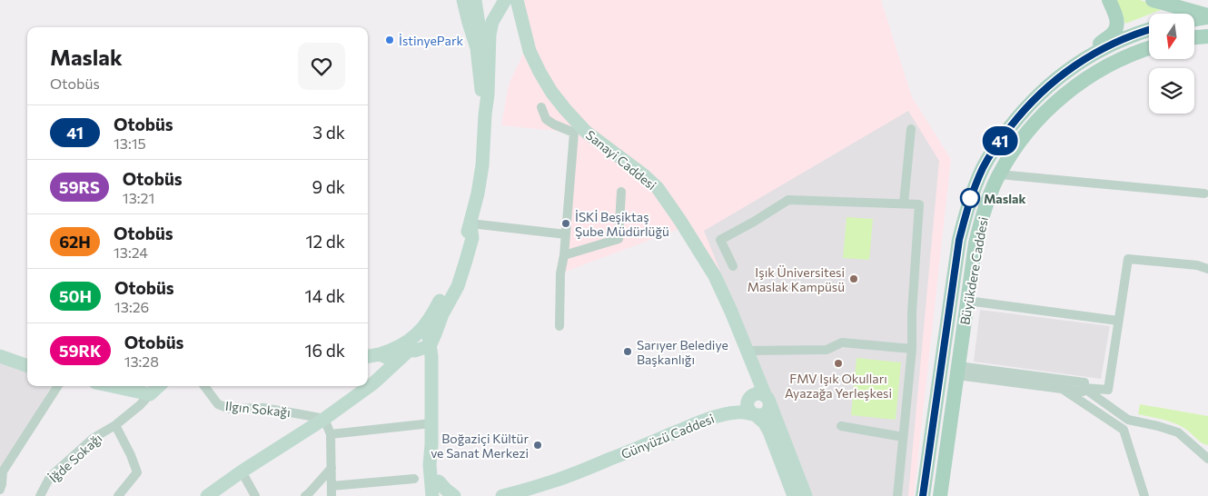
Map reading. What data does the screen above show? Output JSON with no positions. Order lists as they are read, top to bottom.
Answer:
{
  "streets": {
    "main road": ["Büyükdere Caddesi"],
    "street": [
      "Sanayi Caddesi",
      "Ilgın Sokağı",
      "Günyüzü Caddesi",
      "İğde Sokağı"
    ]
  },
  "places": [
    "İstinyePark",
    "Maslak",
    "İSKİ Beşiktaş Şube Müdürlüğü",
    "Işık Üniversitesi Maslak Kampüsü",
    "Sarıyer Belediye Başkanlığı",
    "FMV Işık Okulları Ayazağa Yerleşkesi",
    "Boğaziçi Kültür ve Sanat Merkezi"
  ],
  "lines": ["bus line 41"],
  "north": "bottom",
  "page": {
    "on_map": "41",
    "heading": ["Maslak", "Otobüs"],
    "list": [
      {
        "mark": "41",
        "name": "Otobüs",
        "note": "13:15",
        "value": "3 dk"
      },
      {
        "mark": "59RS",
        "name": "Otobüs",
        "note": "13:21",
        "value": "9 dk"
      },
      {
        "mark": "62H",
        "name": "Otobüs",
        "note": "13:24",
        "value": "12 dk"
      },
      {
        "mark": "50H",
        "name": "Otobüs",
        "note": "13:26",
        "value": "14 dk"
      },
      {
        "mark": "59RK",
        "name": "Otobüs",
        "note": "13:28",
        "value": "16 dk"
      }
    ]
  }
}
